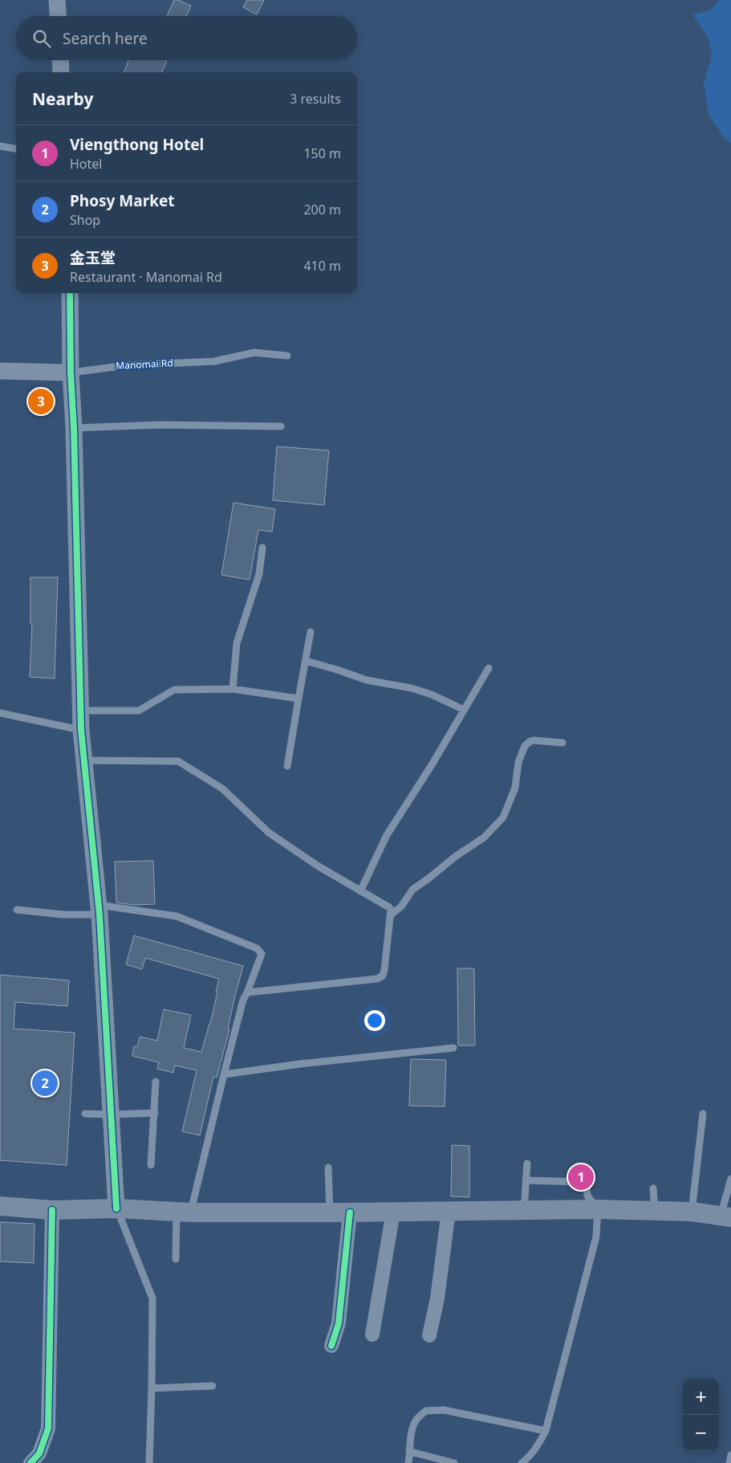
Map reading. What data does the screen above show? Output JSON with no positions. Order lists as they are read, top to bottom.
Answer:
{
  "streets": {
    "street": ["Manomai Rd"]
  },
  "page": {
    "search": "Search here",
    "heading": ["Nearby", "3 results"],
    "list": [
      {
        "mark": "1",
        "name": "Viengthong Hotel",
        "note": "Hotel",
        "value": "150 m"
      },
      {
        "mark": "2",
        "name": "Phosy Market",
        "note": "Shop",
        "value": "200 m"
      },
      {
        "mark": "3",
        "name": "金玉堂",
        "note": "Restaurant · Manomai Rd",
        "value": "410 m"
      }
    ],
    "pins": ["3", "2", "1"],
    "map_buttons": ["+", "−"]
  }
}
